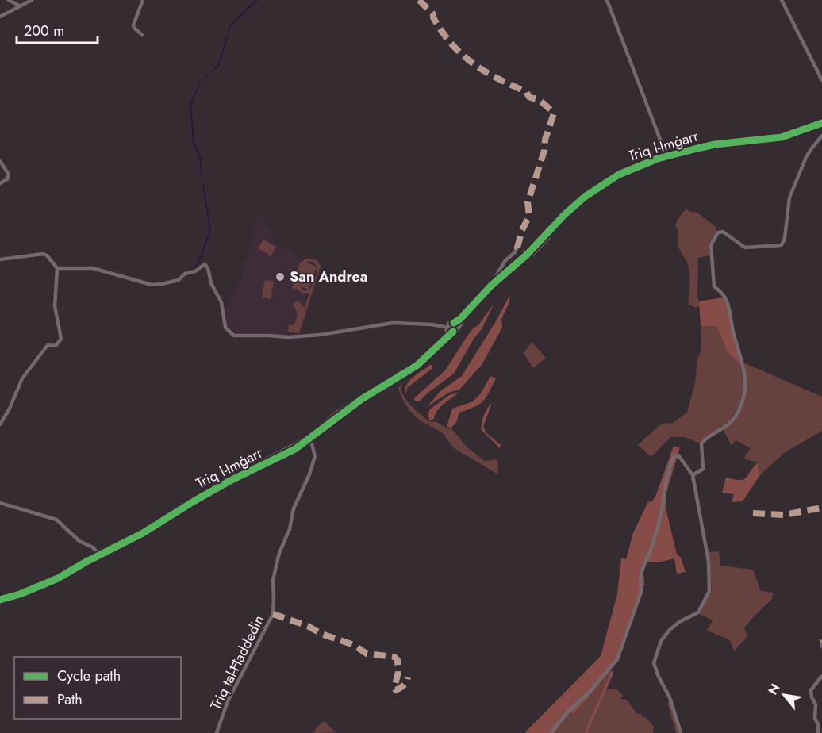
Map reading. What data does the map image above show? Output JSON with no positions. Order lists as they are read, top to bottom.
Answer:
{
  "streets": {
    "main road": ["Triq l-Imġarr"],
    "street": ["Triq tal-Ħaddedin"]
  },
  "crossings": [
    ["Triq l-Imġarr", "Triq tal-Ħaddedin"]
  ],
  "places": ["San Andrea"],
  "legend": ["Cycle path", "Path"],
  "scale_bar": "200 m",
  "north": "top left"
}
